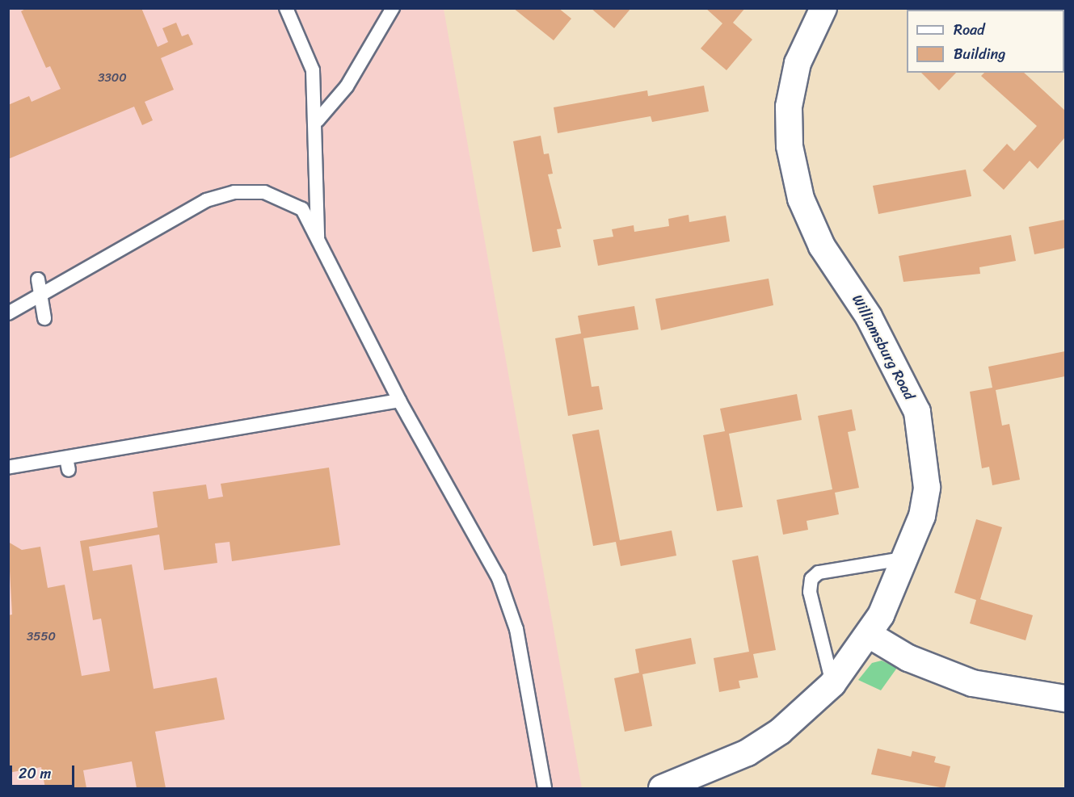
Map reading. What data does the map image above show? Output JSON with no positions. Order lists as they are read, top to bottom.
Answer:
{
  "streets": {
    "street": ["Williamsburg Road"]
  },
  "house_numbers": ["3300", "3550"],
  "legend": ["Road", "Building"],
  "scale_bar": "20 m"
}
